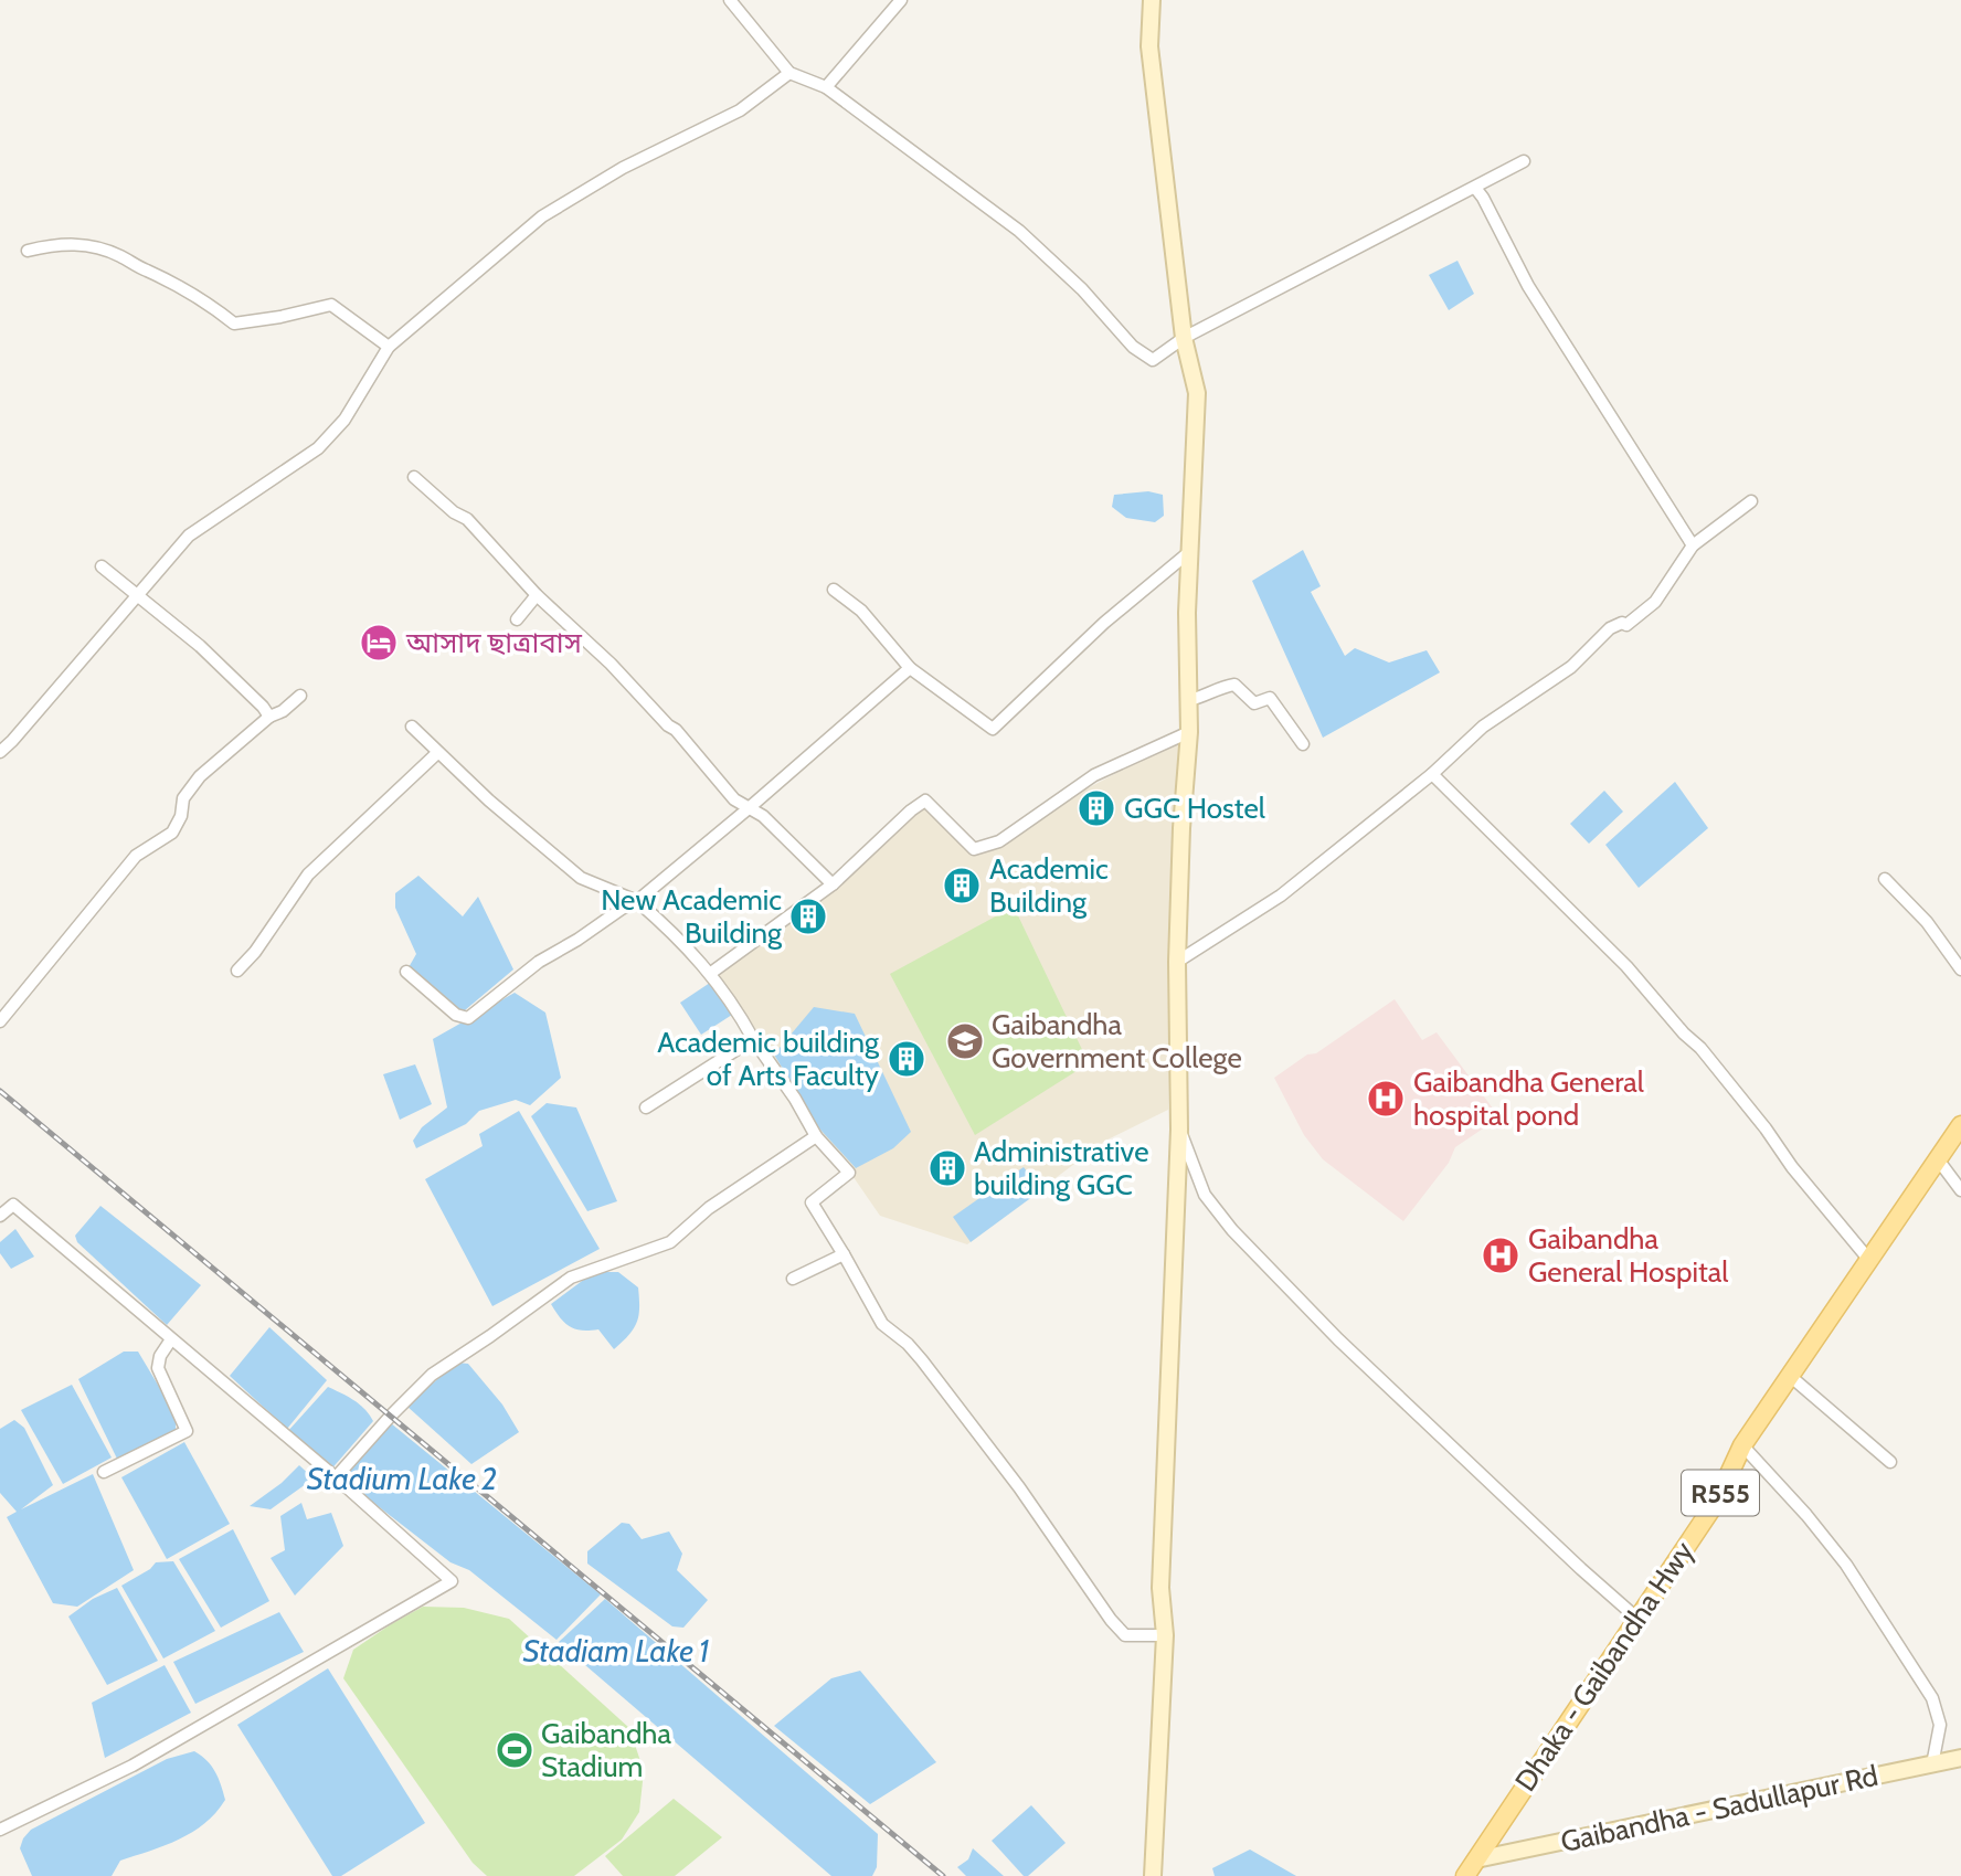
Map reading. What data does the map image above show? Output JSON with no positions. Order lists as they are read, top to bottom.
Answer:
{
  "streets": {
    "main road": ["R555", "Dhaka - Gaibandha Hwy", "Gaibandha - Sadullapur Rd"]
  },
  "crossings": [
    ["R555", "Dhaka - Gaibandha Hwy"],
    ["R555", "Gaibandha - Sadullapur Rd"],
    ["Dhaka - Gaibandha Hwy", "Gaibandha - Sadullapur Rd"]
  ],
  "water": ["Stadium Lake 2", "Stadiam Lake 1"],
  "places": {
    "hotel": ["আসাদ ছাত্রাবাস"],
    "building": [
      "GGC Hostel",
      "Academic Building",
      "New Academic Building",
      "Academic building of Arts Faculty",
      "Administrative building GGC"
    ],
    "school or university": ["Gaibandha Government College"],
    "hospital": ["Gaibandha General hospital pond", "Gaibandha General Hospital"],
    "sports": ["Gaibandha Stadium"]
  }
}
